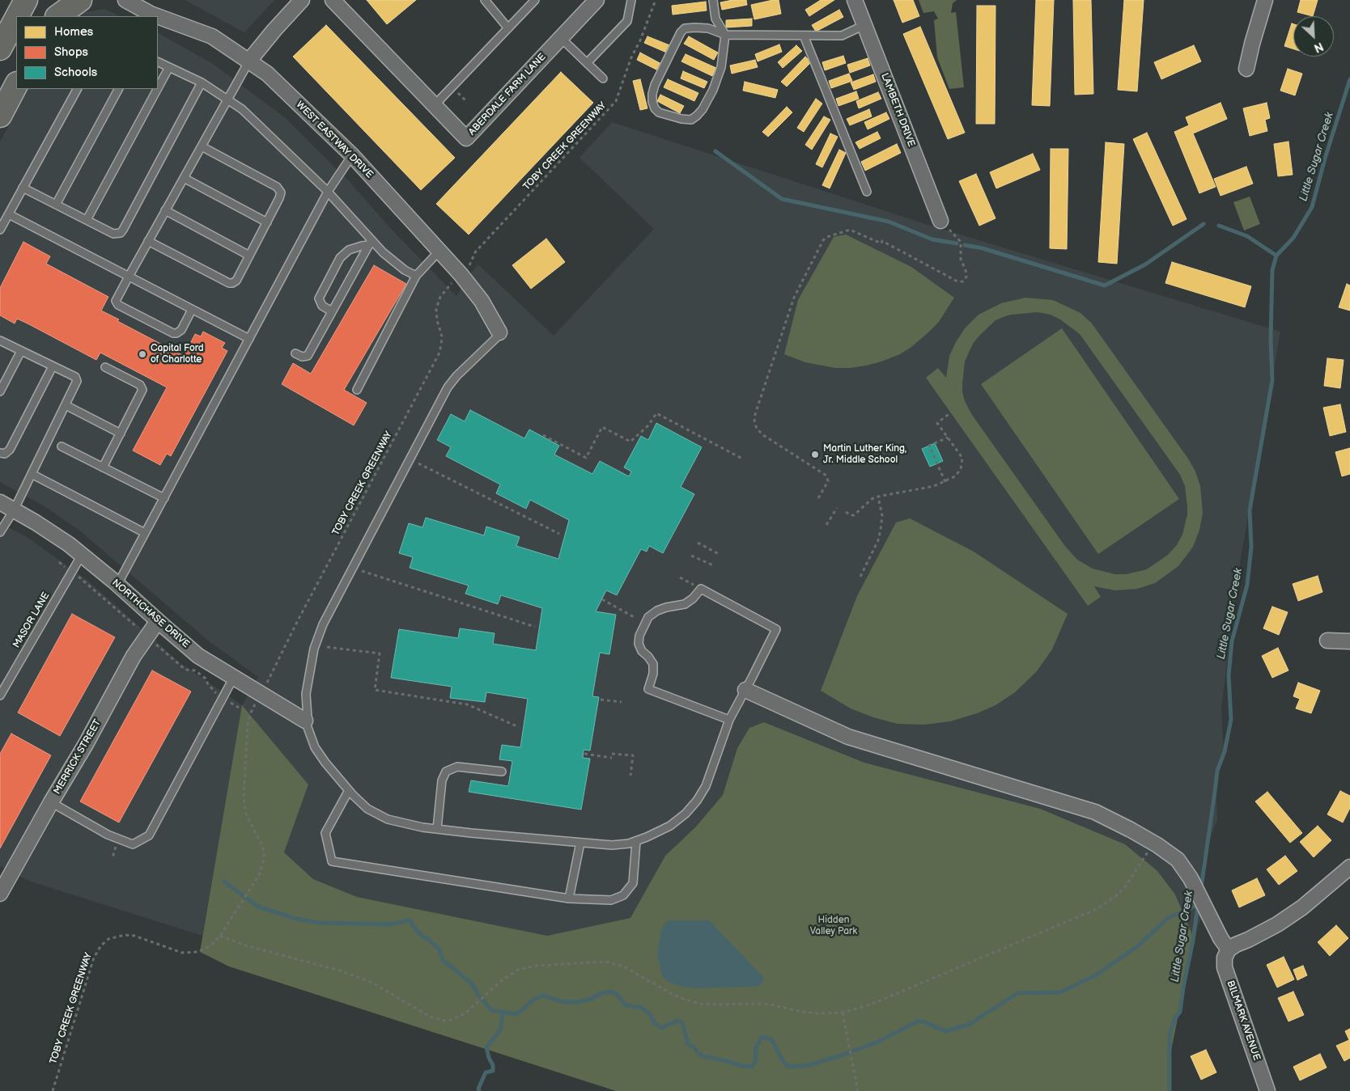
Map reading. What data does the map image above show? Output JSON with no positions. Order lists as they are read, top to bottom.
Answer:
{
  "streets": {
    "street": [
      "ABERDALE FARM LANE",
      "LAMBETH DRIVE",
      "WEST EASTWAY DRIVE",
      "NORTHCHASE DRIVE",
      "MERRICK STREET",
      "BILMARK AVENUE"
    ],
    "lane": ["MASOR LANE"],
    "path": ["TOBY CREEK GREENWAY"]
  },
  "crossings": [
    ["NORTHCHASE DRIVE", "MASOR LANE"],
    ["NORTHCHASE DRIVE", "MERRICK STREET"]
  ],
  "water": ["Little Sugar Creek"],
  "parks": ["Hidden Valley Park"],
  "places": ["Capital Ford of Charlotte", "Martin Luther King, Jr. Middle School"],
  "legend": ["Homes", "Shops", "Schools"],
  "north": "bottom right"
}
